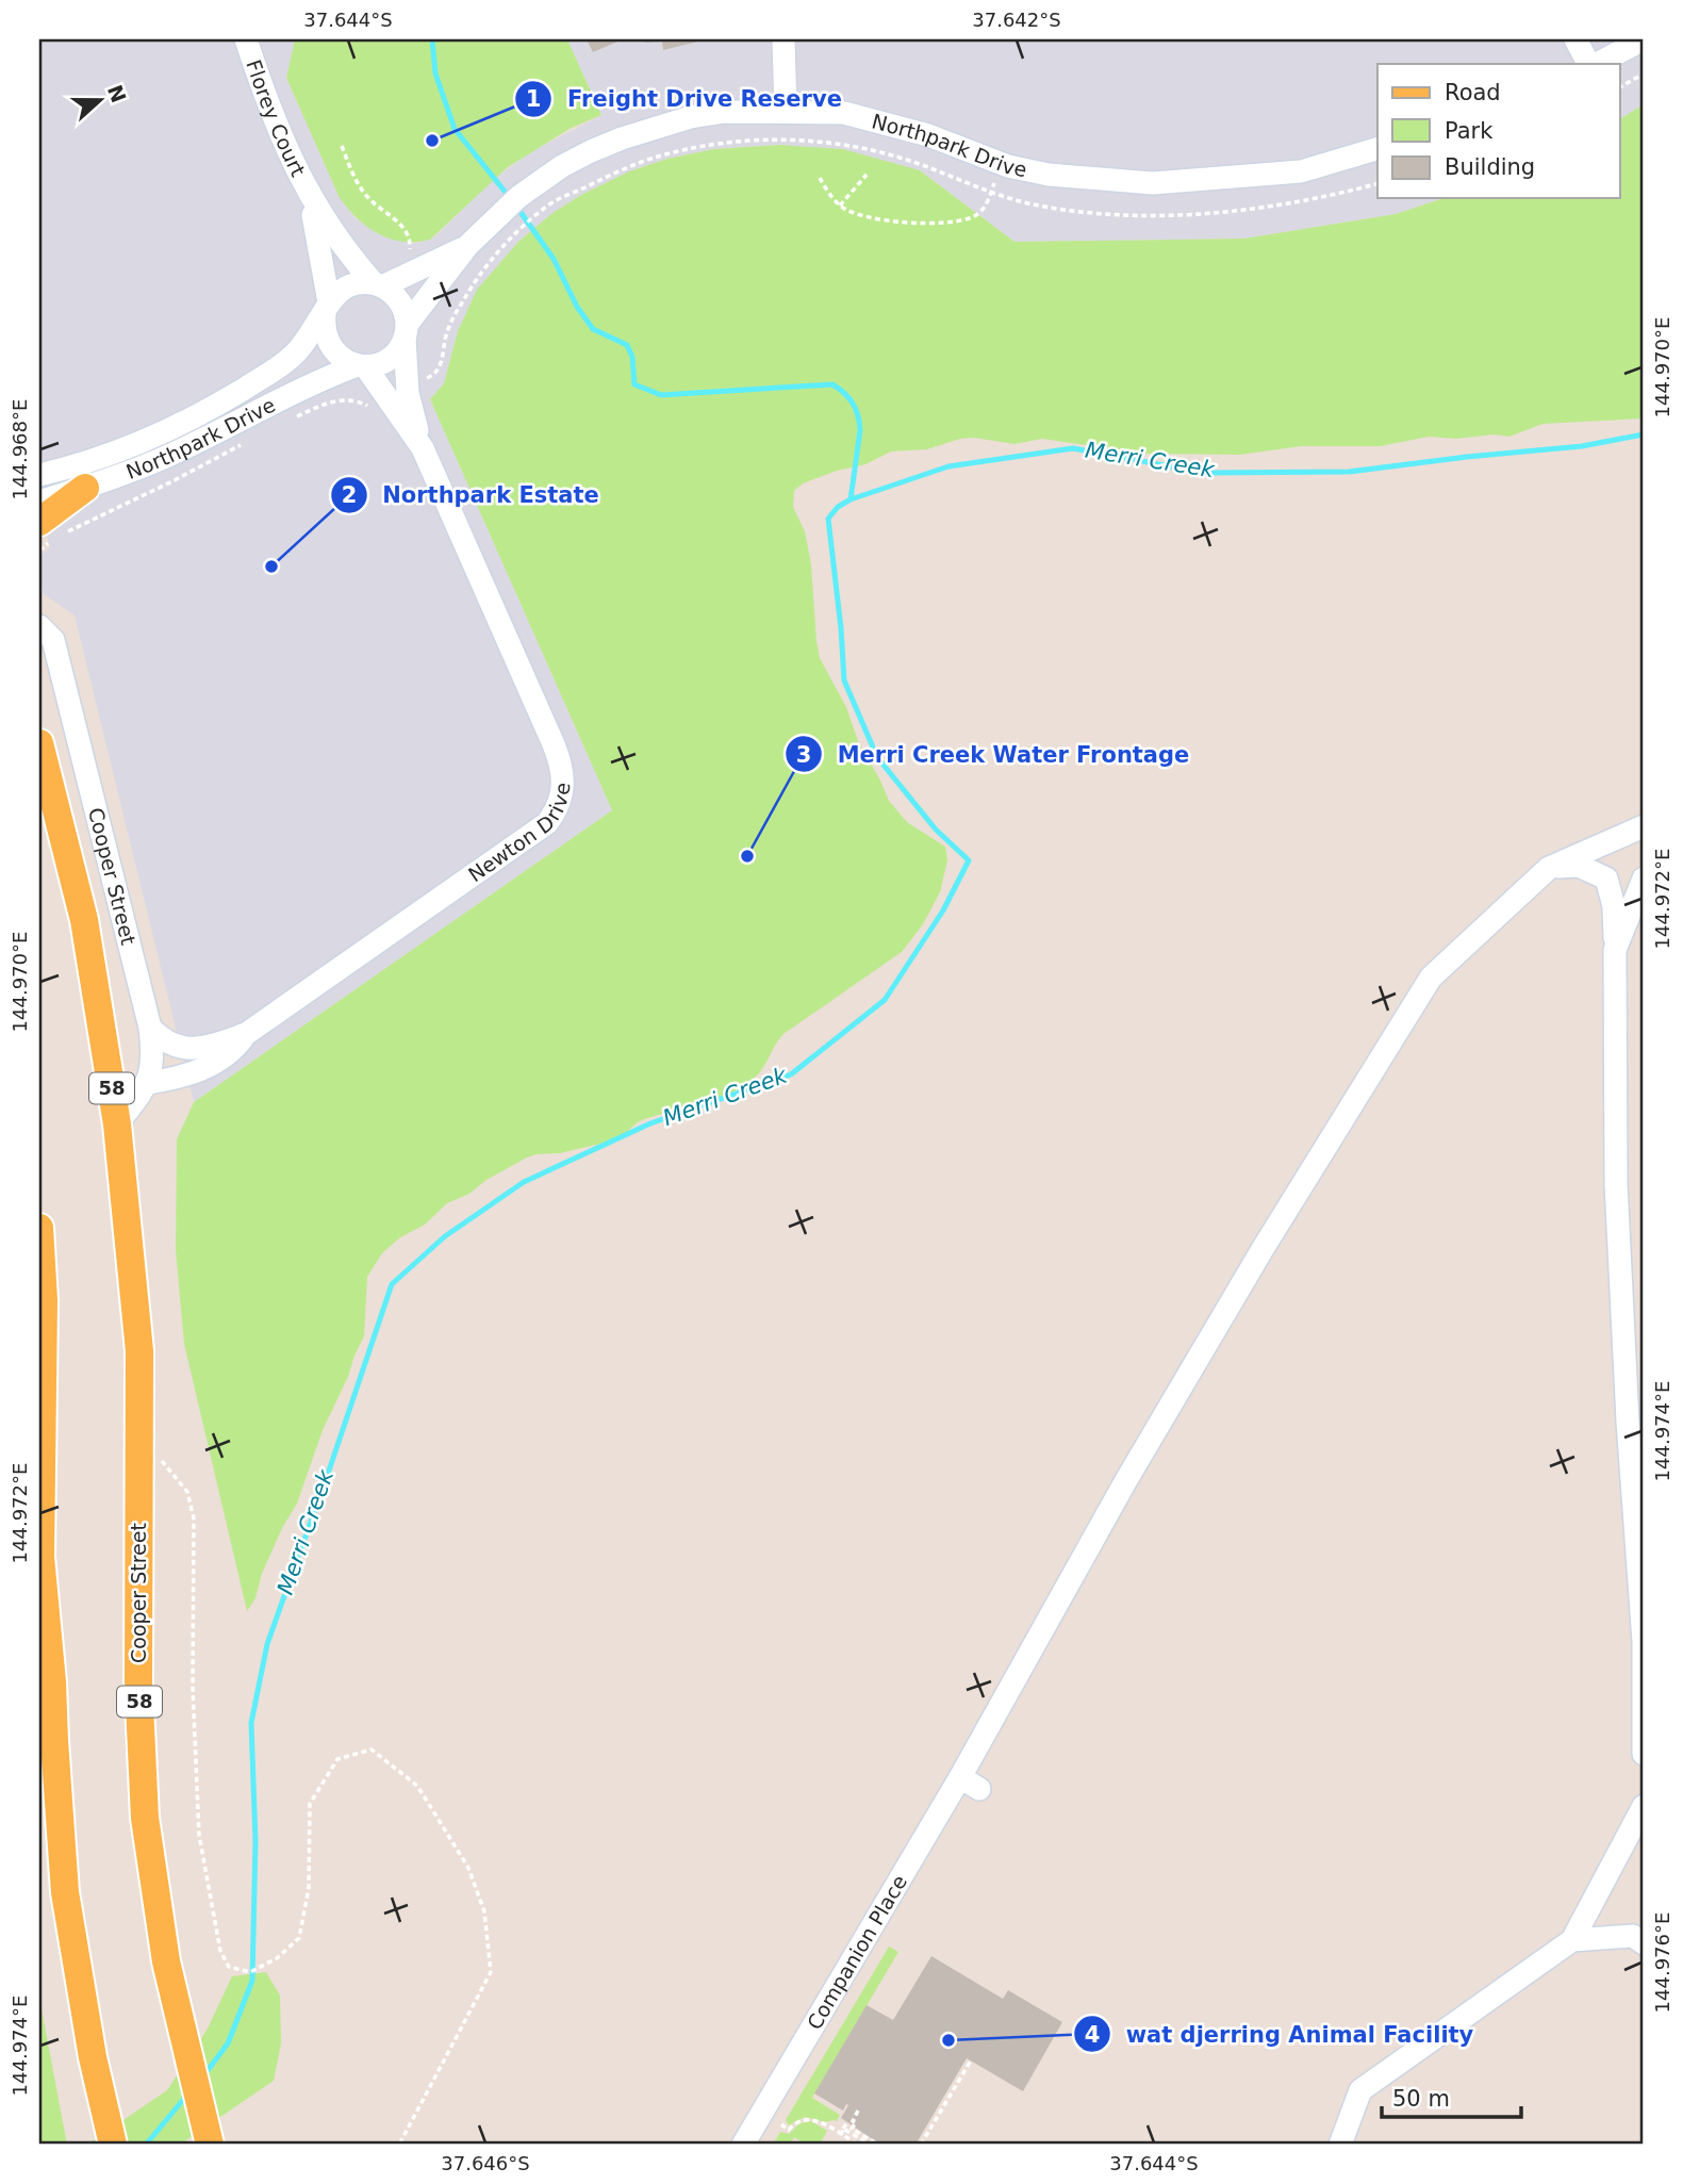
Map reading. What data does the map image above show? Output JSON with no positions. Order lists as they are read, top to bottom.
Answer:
{
  "streets": {
    "main road": ["Cooper Street", "58"],
    "street": [
      "Florey Court",
      "Northpark Drive",
      "Newton Drive",
      "Companion Place"
    ]
  },
  "crossings": [
    ["Florey Court", "Northpark Drive"],
    ["Florey Court", "Newton Drive"],
    ["Northpark Drive", "Newton Drive"],
    ["Newton Drive", "Cooper Street"]
  ],
  "water": ["Merri Creek"],
  "places": [
    "Freight Drive Reserve",
    "Northpark Estate",
    "Merri Creek Water Frontage",
    "wat djerring Animal Facility"
  ],
  "legend": ["Road", "Park", "Building"],
  "scale_bar": "50 m",
  "north": "right",
  "coordinates": [
    "37.644°S",
    "37.642°S",
    "144.970°E",
    "144.968°E",
    "144.972°E",
    "144.974°E",
    "144.976°E",
    "37.646°S"
  ]
}
